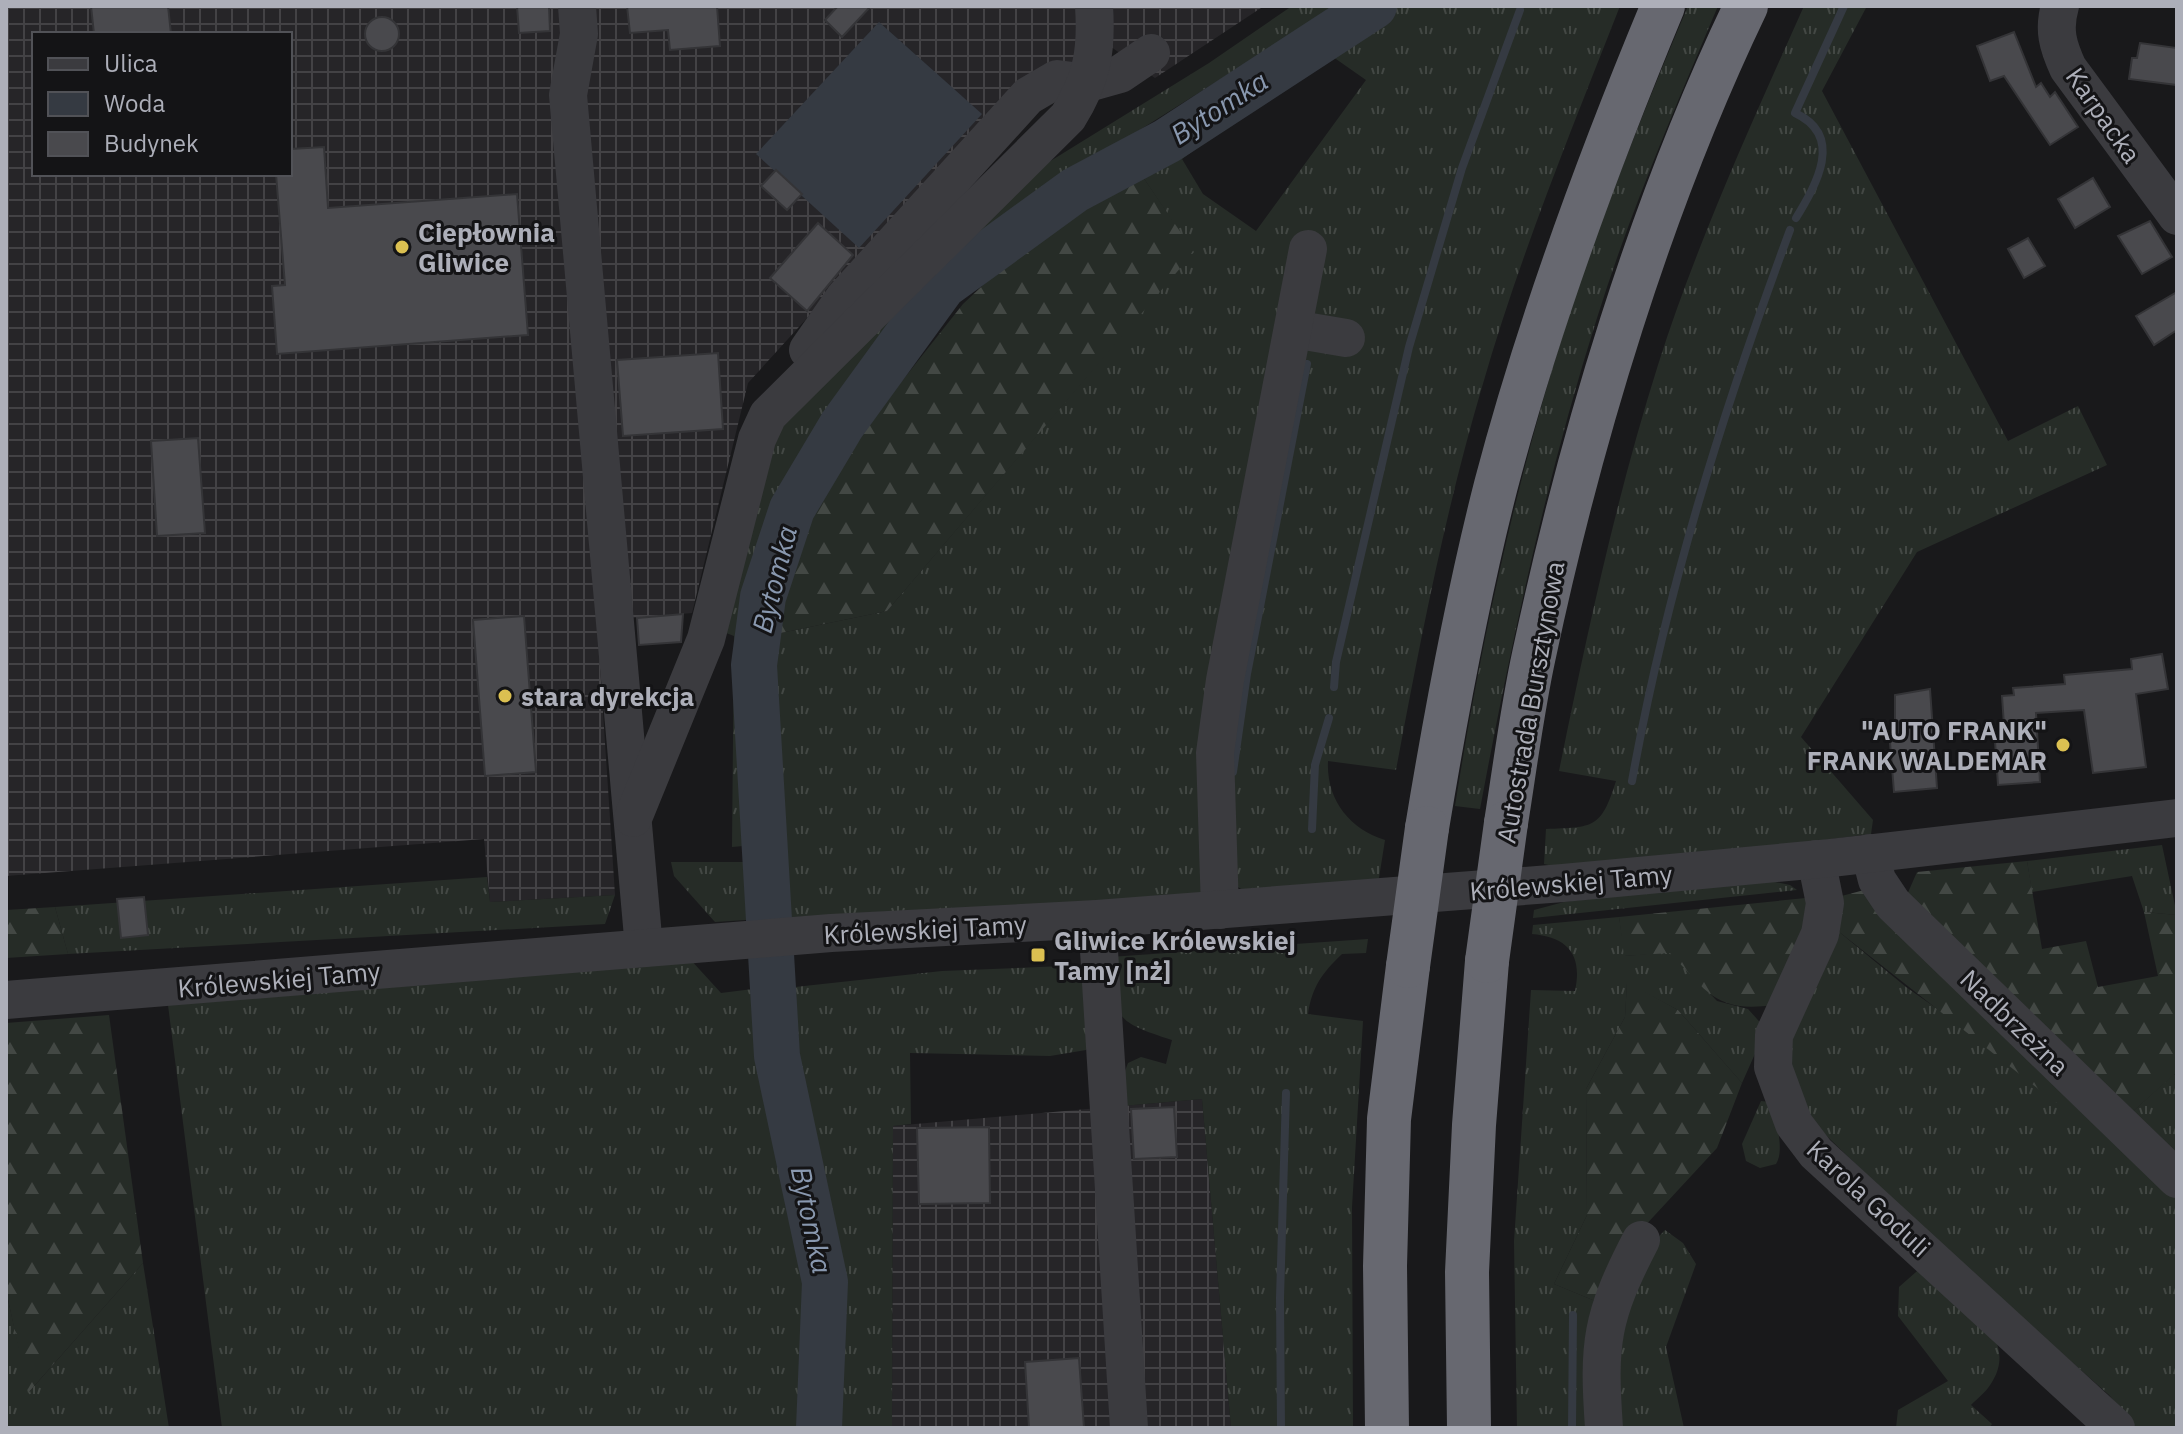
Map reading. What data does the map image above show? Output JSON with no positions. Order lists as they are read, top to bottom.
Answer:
{
  "streets": {
    "highway": ["Autostrada Bursztynowa"],
    "street": [
      "Karpacka",
      "Królewskiej Tamy",
      "Nadbrzeżna",
      "Karola Goduli"
    ]
  },
  "crossings": [
    ["Królewskiej Tamy", "Nadbrzeżna"],
    ["Królewskiej Tamy", "Karola Goduli"]
  ],
  "water": ["Bytomka"],
  "places": {
    "other": ["Ciepłownia Gliwice", "stara dyrekcja", "\"AUTO FRANK\" FRANK WALDEMAR"],
    "transit": ["Gliwice Królewskiej Tamy [nż]"]
  },
  "legend": ["Ulica", "Woda", "Budynek"]
}
